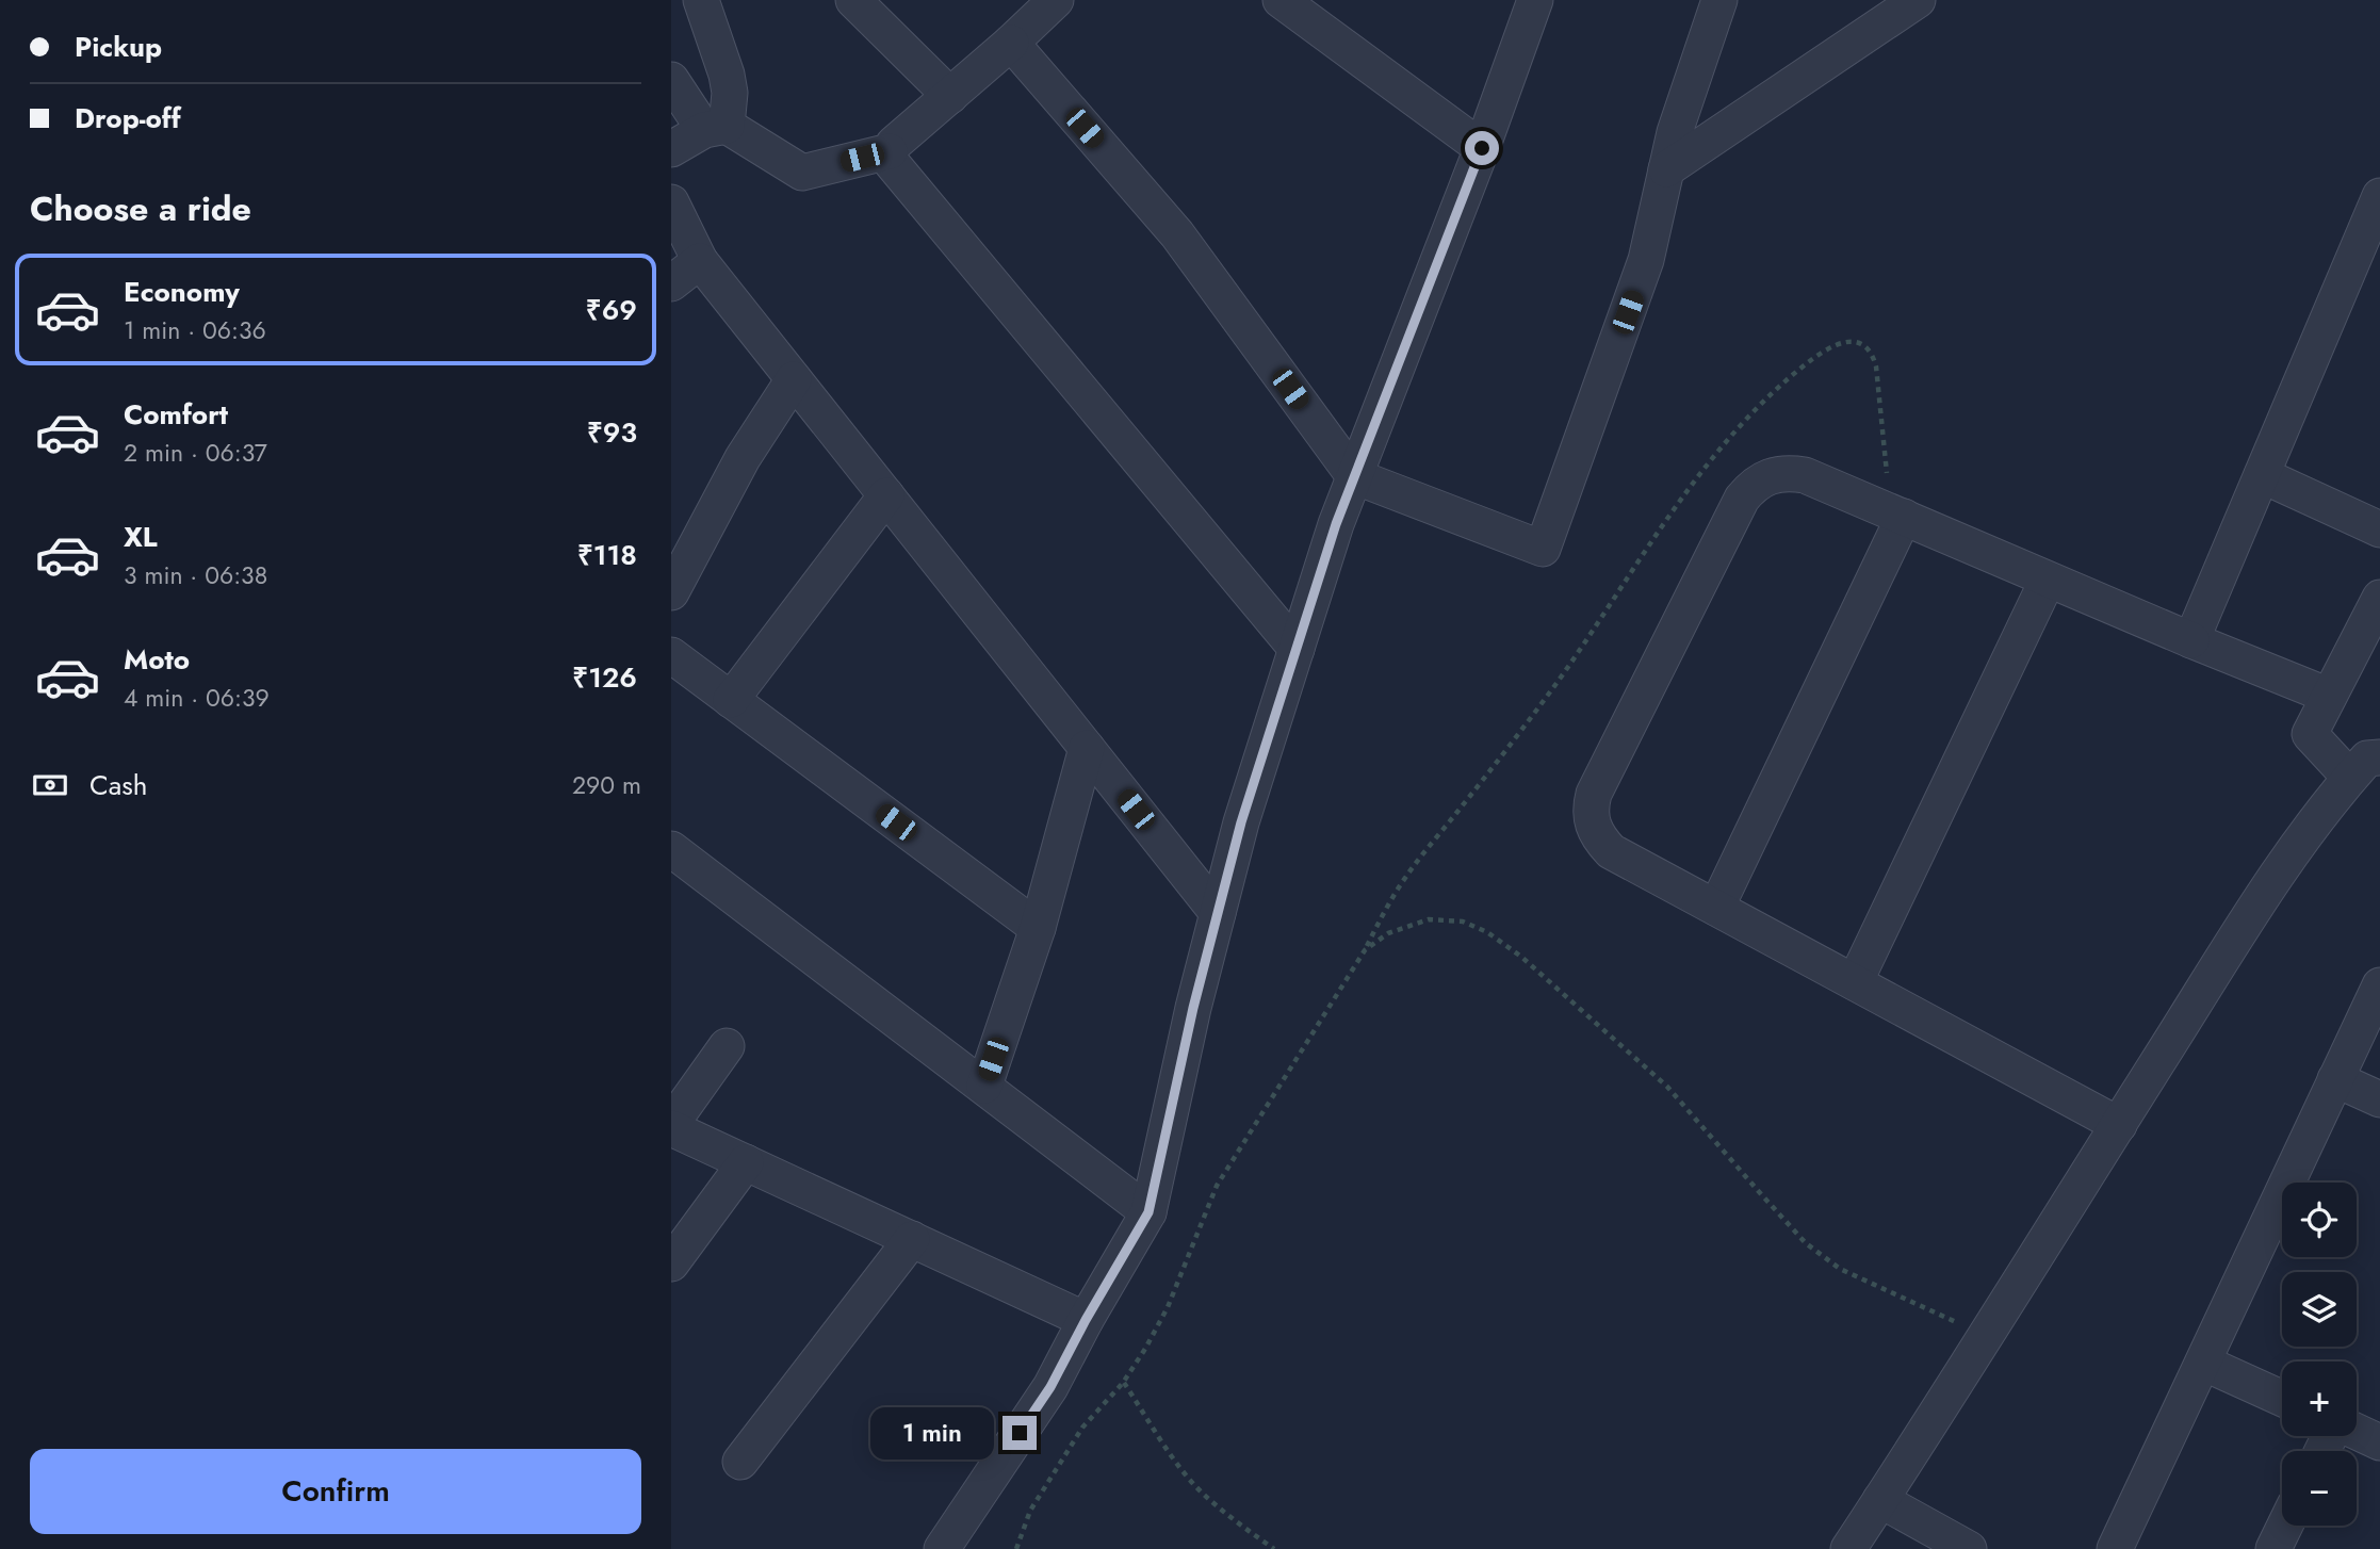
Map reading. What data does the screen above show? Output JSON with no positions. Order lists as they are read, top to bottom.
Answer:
{
  "page": {
    "banner": ["Pickup", "Drop-off"],
    "heading": "Choose a ride",
    "list": [
      {
        "name": "Economy",
        "note": "1 min · 06:36",
        "value": "₹69"
      },
      {
        "name": "Comfort",
        "note": "2 min · 06:37",
        "value": "₹93"
      },
      {
        "name": "XL",
        "note": "3 min · 06:38",
        "value": "₹118"
      },
      {
        "name": "Moto",
        "note": "4 min · 06:39",
        "value": "₹126"
      }
    ],
    "pay": ["Cash", "290 m"],
    "map_buttons": ["+", "−"],
    "bubble": "1 min",
    "buttons": "Confirm"
  }
}
